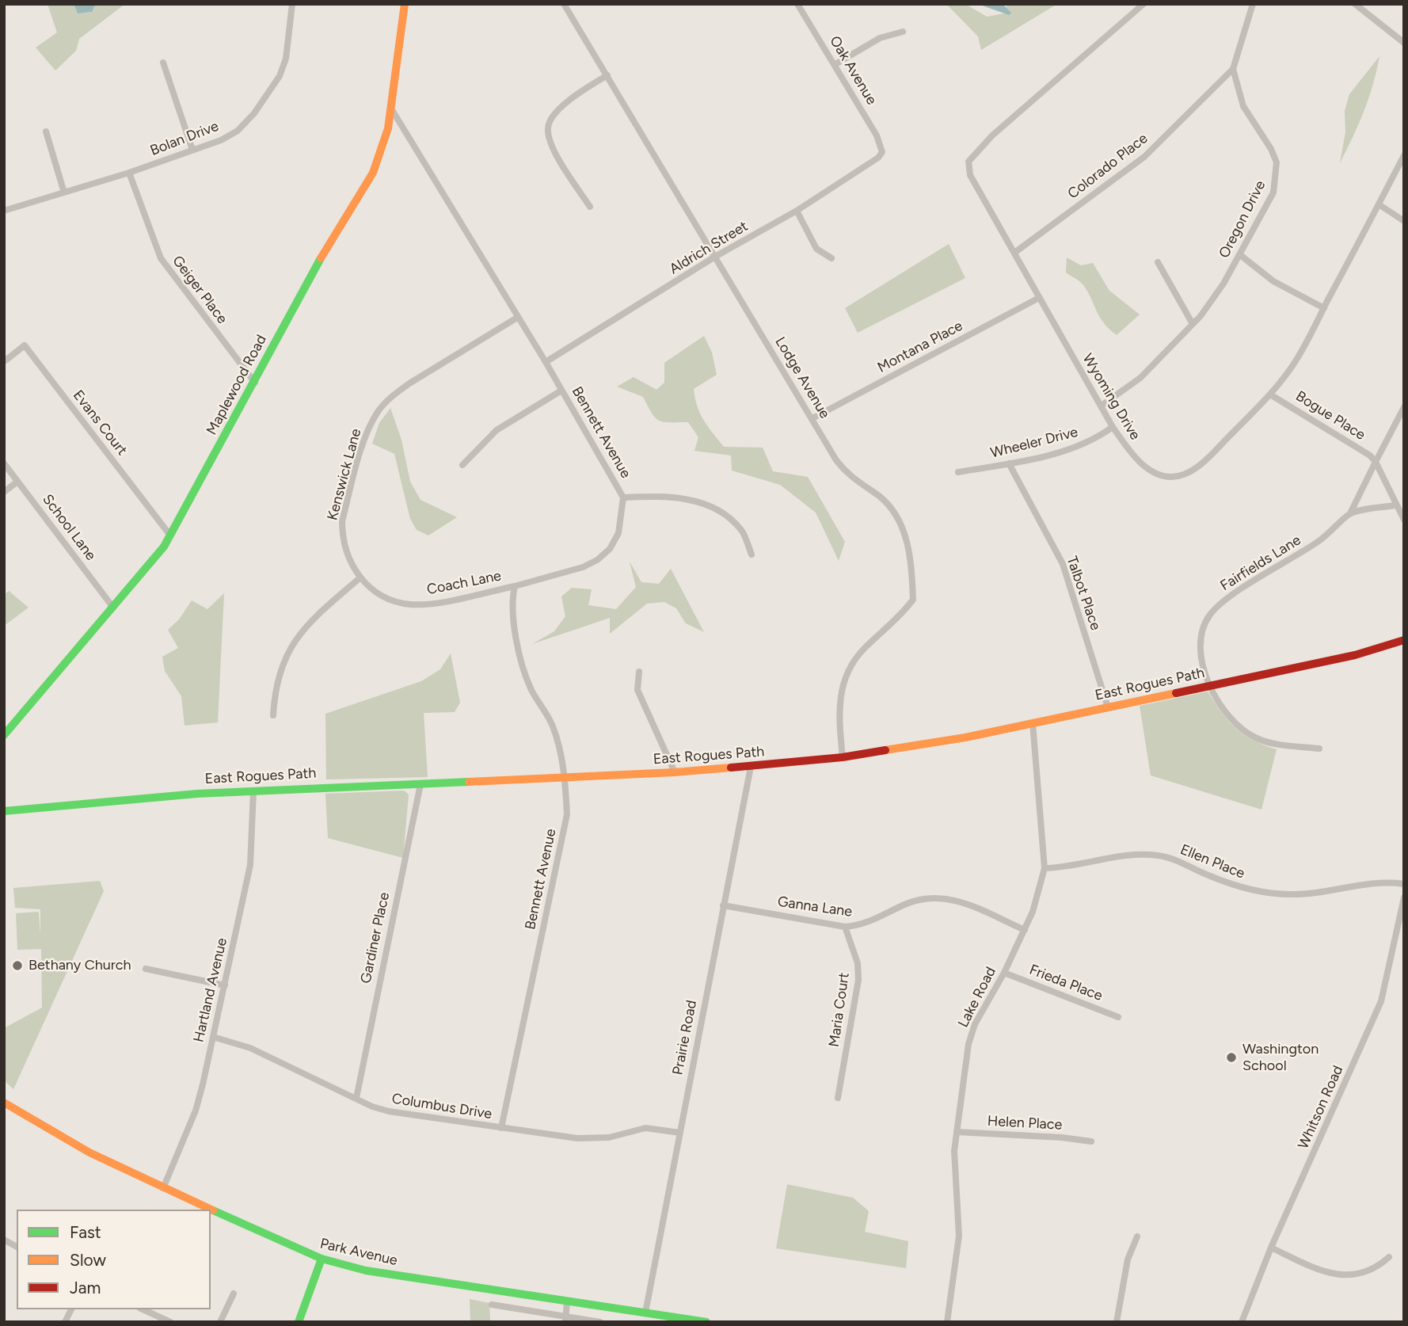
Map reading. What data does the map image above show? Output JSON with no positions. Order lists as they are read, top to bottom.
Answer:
{
  "streets": {
    "street": [
      "Oak Avenue",
      "Bolan Drive",
      "Colorado Place",
      "Oregon Drive",
      "Aldrich Street",
      "Geiger Place",
      "Montana Place",
      "Lodge Avenue",
      "Maplewood Road",
      "Wyoming Drive",
      "Bogue Place",
      "Evans Court",
      "Bennett Avenue",
      "Wheeler Drive",
      "Kenswick Lane",
      "School Lane",
      "Fairfields Lane",
      "Coach Lane",
      "Talbot Place",
      "East Rogues Path",
      "Ellen Place",
      "Ganna Lane",
      "Gardiner Place",
      "Frieda Place",
      "Hartland Avenue",
      "Lake Road",
      "Maria Court",
      "Prairie Road",
      "Columbus Drive",
      "Whitson Road",
      "Helen Place",
      "Park Avenue"
    ]
  },
  "crossings": [
    ["Oak Avenue", "Aldrich Street"],
    ["Bolan Drive", "Geiger Place"],
    ["Colorado Place", "Oregon Drive"],
    ["Colorado Place", "Wyoming Drive"],
    ["Oregon Drive", "Wyoming Drive"],
    ["Aldrich Street", "Lodge Avenue"],
    ["Aldrich Street", "Bennett Avenue"],
    ["Geiger Place", "Maplewood Road"],
    ["Montana Place", "Lodge Avenue"],
    ["Montana Place", "Wyoming Drive"],
    ["Lodge Avenue", "East Rogues Path"],
    ["Maplewood Road", "Evans Court"],
    ["Maplewood Road", "Bennett Avenue"],
    ["Maplewood Road", "School Lane"],
    ["Wyoming Drive", "Bogue Place"],
    ["Wyoming Drive", "Wheeler Drive"],
    ["Bennett Avenue", "Kenswick Lane"],
    ["Bennett Avenue", "Coach Lane"],
    ["Bennett Avenue", "East Rogues Path"],
    ["Bennett Avenue", "Columbus Drive"],
    ["Wheeler Drive", "Talbot Place"],
    ["Kenswick Lane", "Coach Lane"],
    ["Fairfields Lane", "East Rogues Path"],
    ["Talbot Place", "East Rogues Path"],
    ["East Rogues Path", "Gardiner Place"],
    ["East Rogues Path", "Hartland Avenue"],
    ["East Rogues Path", "Lake Road"],
    ["East Rogues Path", "Prairie Road"],
    ["Ellen Place", "Lake Road"],
    ["Ganna Lane", "Lake Road"],
    ["Ganna Lane", "Maria Court"],
    ["Ganna Lane", "Prairie Road"],
    ["Gardiner Place", "Columbus Drive"],
    ["Frieda Place", "Lake Road"],
    ["Hartland Avenue", "Columbus Drive"],
    ["Hartland Avenue", "Park Avenue"],
    ["Lake Road", "Helen Place"],
    ["Prairie Road", "Columbus Drive"],
    ["Prairie Road", "Park Avenue"]
  ],
  "places": ["Bethany Church", "Washington School"],
  "legend": ["Fast", "Slow", "Jam"]
}
